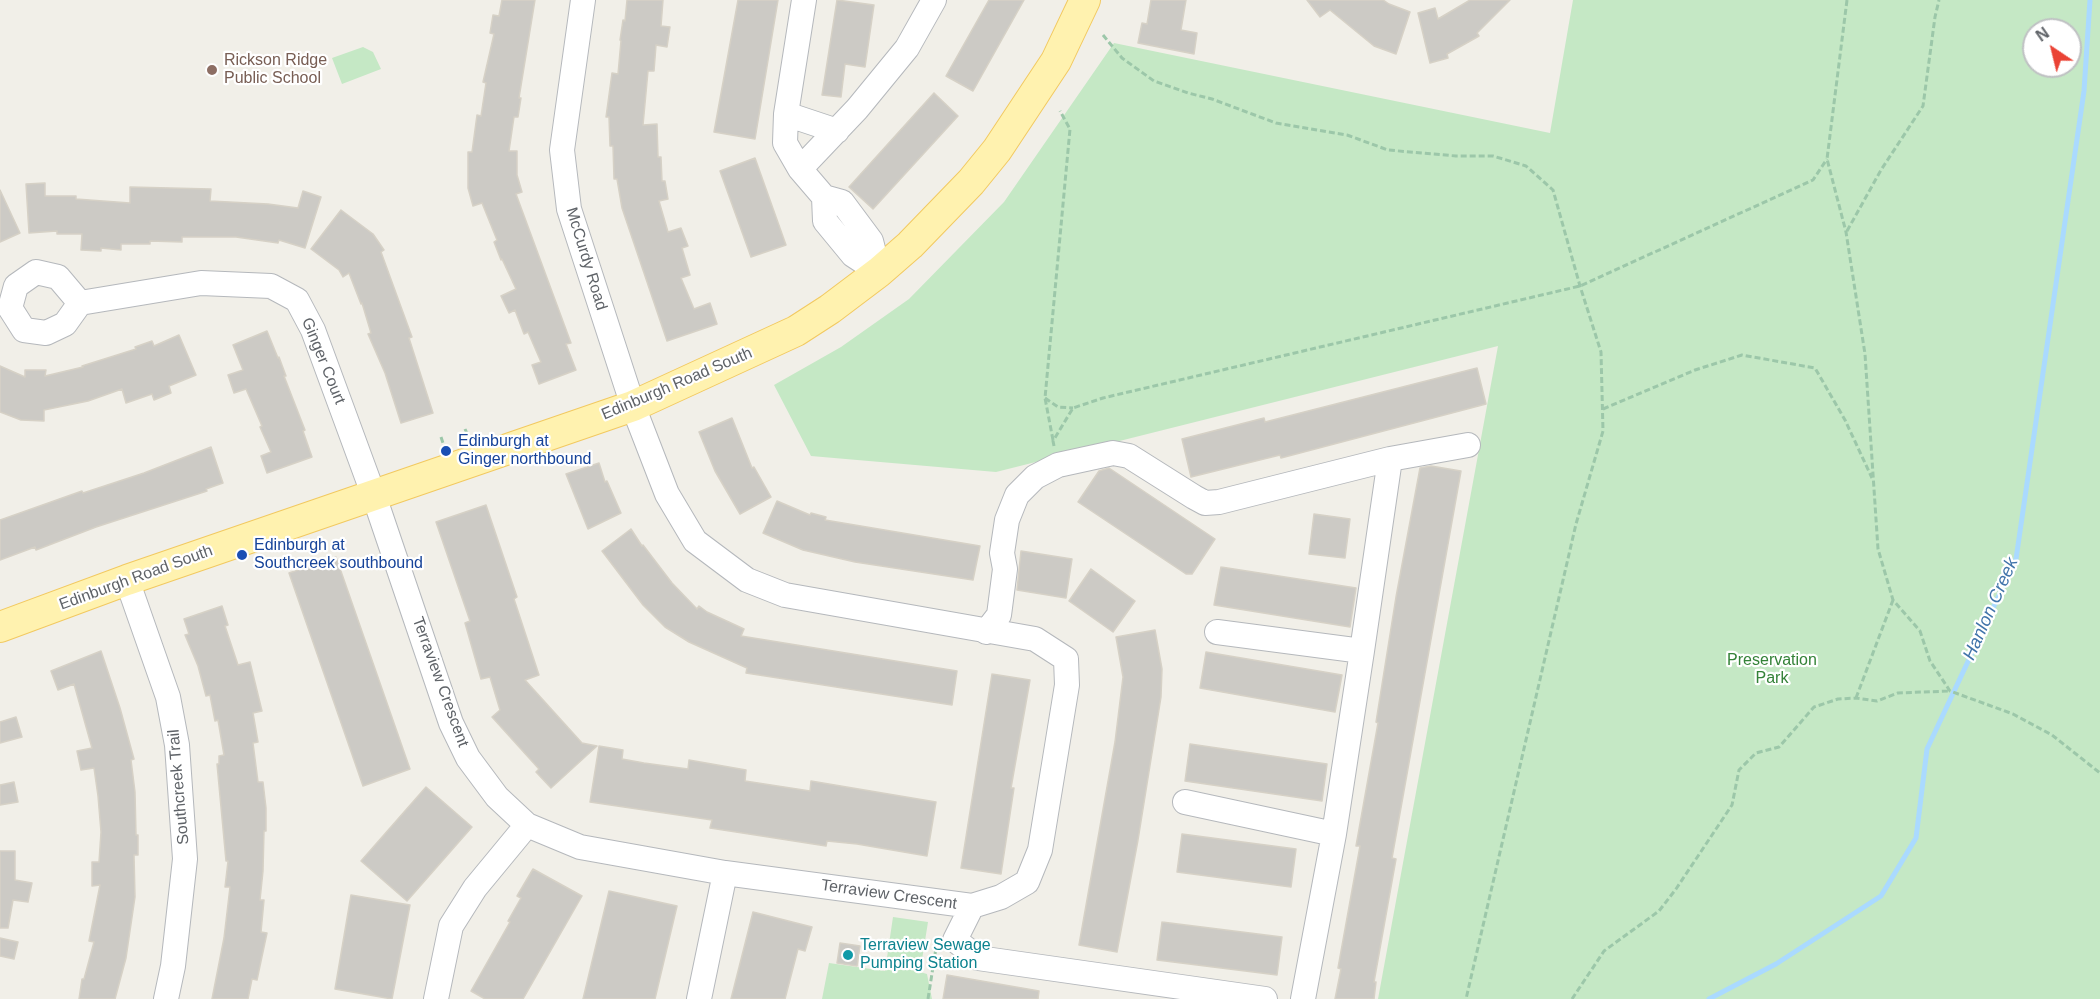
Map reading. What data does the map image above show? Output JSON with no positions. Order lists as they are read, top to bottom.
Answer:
{
  "streets": {
    "main road": ["Edinburgh Road South"],
    "street": [
      "McCurdy Road",
      "Ginger Court",
      "Terraview Crescent",
      "Southcreek Trail"
    ]
  },
  "crossings": [
    ["McCurdy Road", "Edinburgh Road South"],
    ["McCurdy Road", "Terraview Crescent"],
    ["Ginger Court", "Edinburgh Road South"],
    ["Ginger Court", "Terraview Crescent"],
    ["Edinburgh Road South", "Terraview Crescent"],
    ["Edinburgh Road South", "Southcreek Trail"]
  ],
  "water": ["Hanlon Creek"],
  "parks": ["Preservation Park"],
  "places": [
    "Rickson Ridge Public School",
    "Edinburgh at Ginger northbound",
    "Edinburgh at Southcreek southbound",
    "Terraview Sewage Pumping Station"
  ],
  "north": "top left"
}
